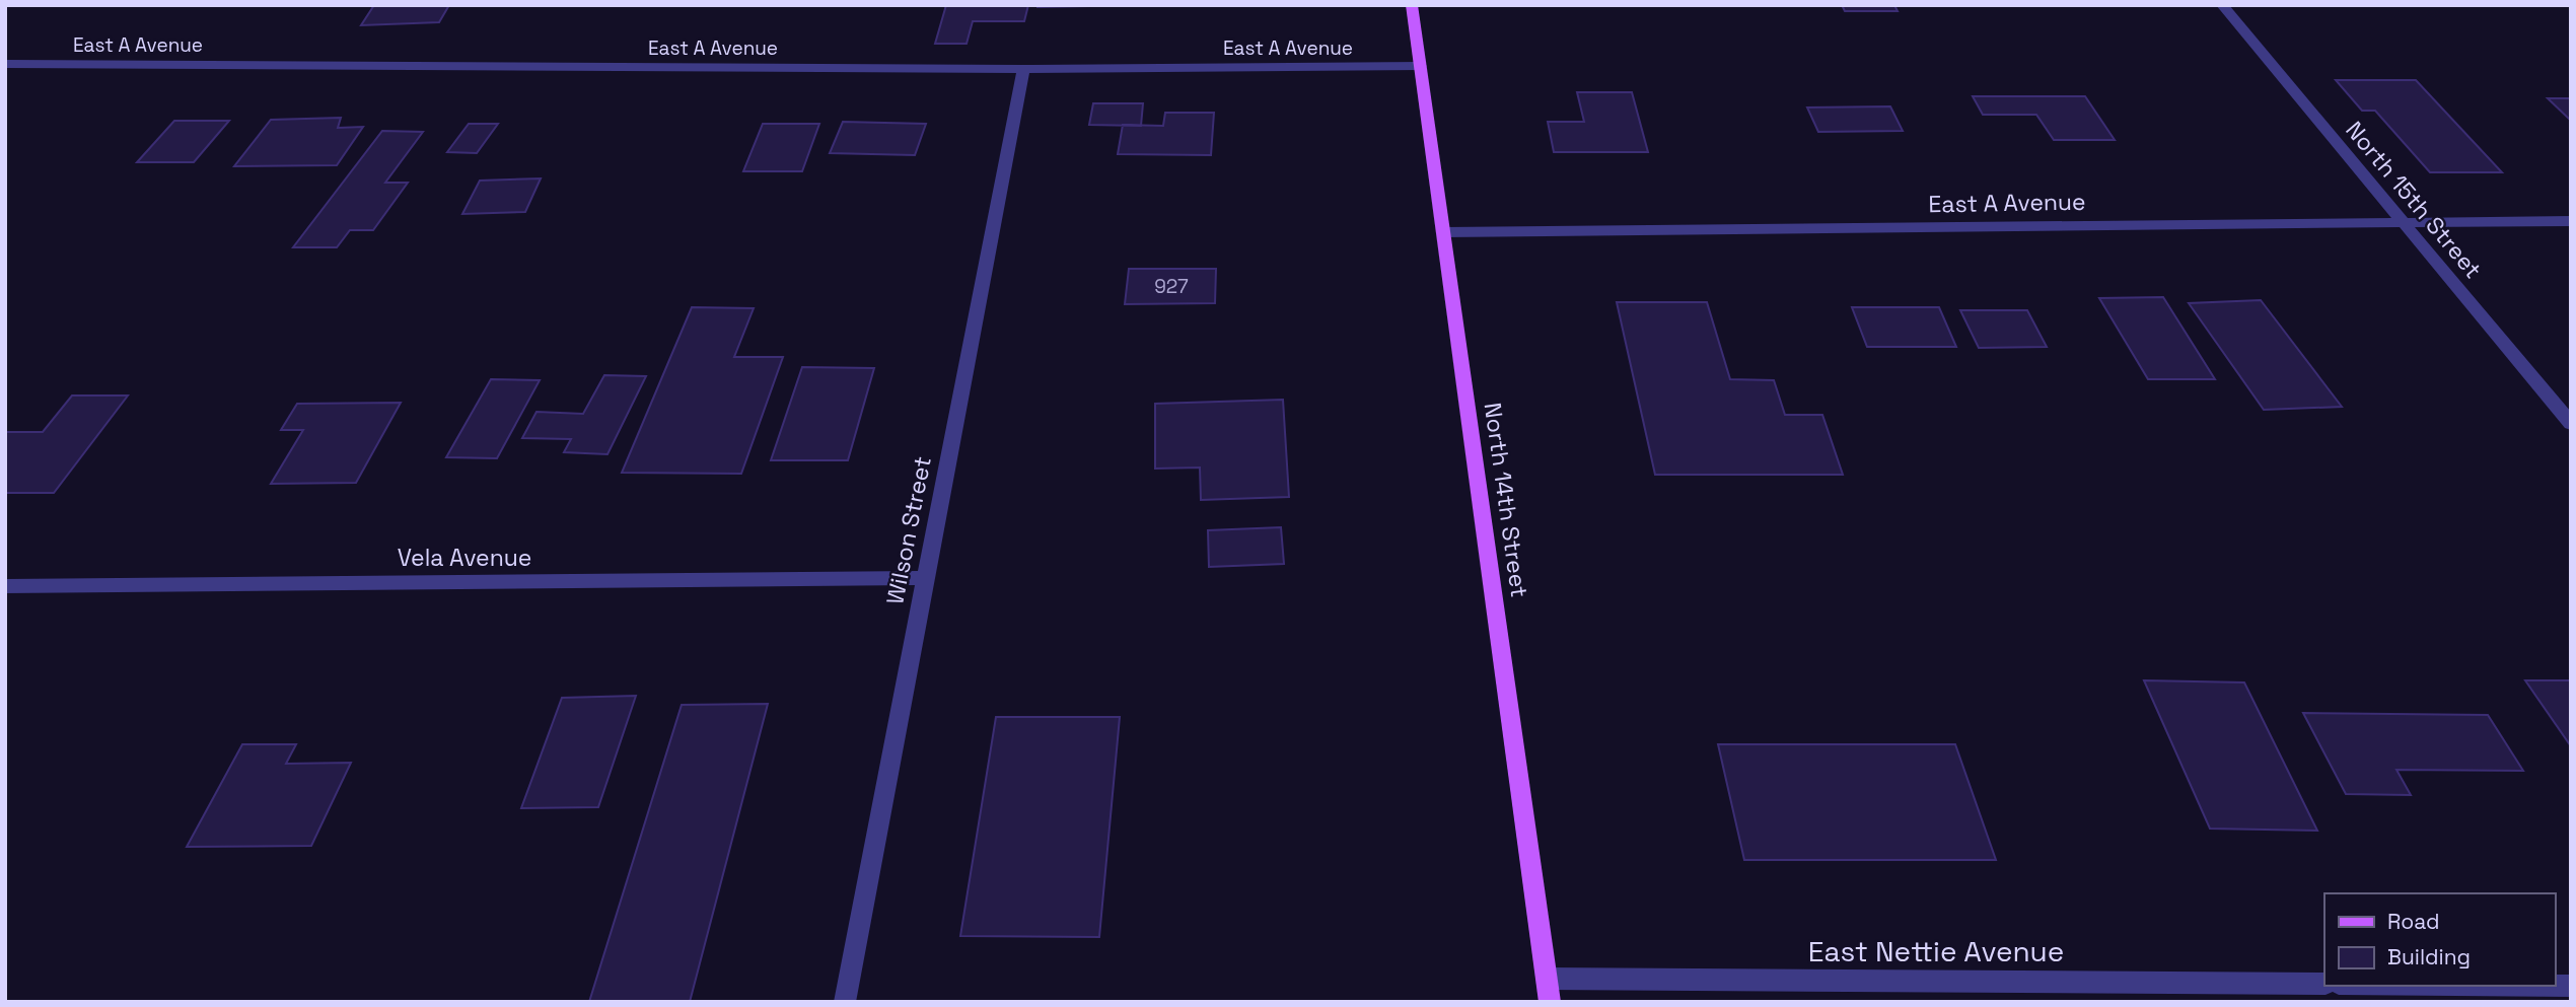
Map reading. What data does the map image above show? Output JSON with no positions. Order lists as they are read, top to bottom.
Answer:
{
  "streets": {
    "main road": ["North 14th Street"],
    "street": [
      "East A Avenue",
      "North 15th Street",
      "Wilson Street",
      "Vela Avenue",
      "East Nettie Avenue"
    ]
  },
  "crossings": [
    ["East A Avenue", "North 15th Street"],
    ["East A Avenue", "North 14th Street"],
    ["East A Avenue", "Wilson Street"],
    ["North 14th Street", "East Nettie Avenue"],
    ["Wilson Street", "Vela Avenue"]
  ],
  "house_numbers": ["927"],
  "legend": ["Road", "Building"]
}
